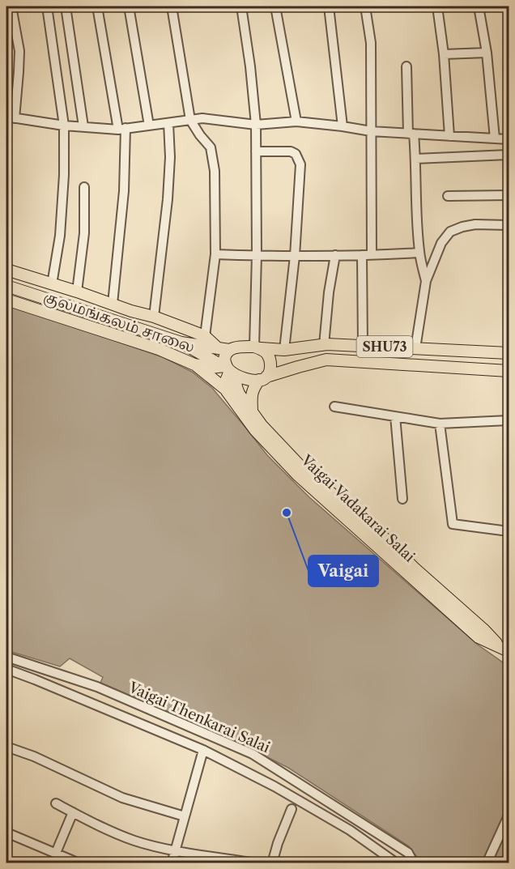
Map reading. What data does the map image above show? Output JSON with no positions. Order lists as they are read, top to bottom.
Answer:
{
  "streets": {
    "main road": ["குலமங்கலம் சாலை", "SHU73", "Vaigai Vadakarai Salai"],
    "street": ["Vaigai Thenkarai Salai"]
  },
  "crossings": [
    ["குலமங்கலம் சாலை", "SHU73"],
    ["குலமங்கலம் சாலை", "Vaigai Vadakarai Salai"],
    ["SHU73", "Vaigai Vadakarai Salai"]
  ],
  "places": ["Vaigai"]
}
